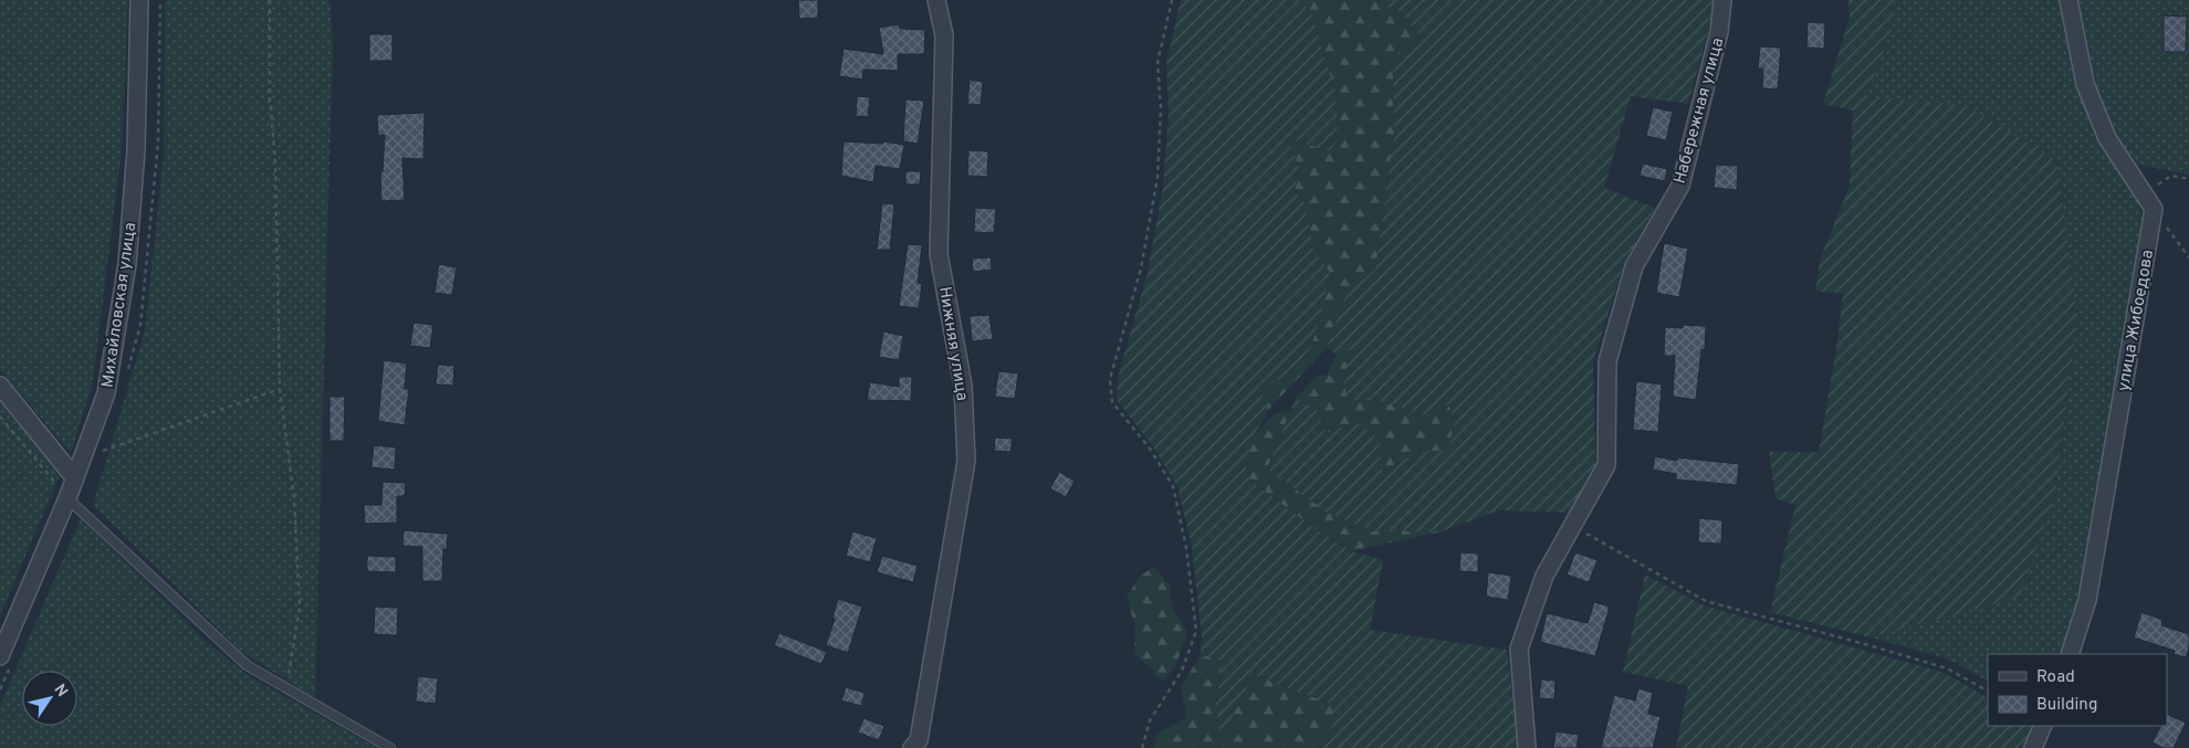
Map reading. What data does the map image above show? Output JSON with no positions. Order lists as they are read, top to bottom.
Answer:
{
  "streets": {
    "street": [
      "Набережная улица",
      "Михайловская улица",
      "улица Жибоедова",
      "Нижняя улица"
    ]
  },
  "legend": ["Road", "Building"],
  "north": "top right"
}
